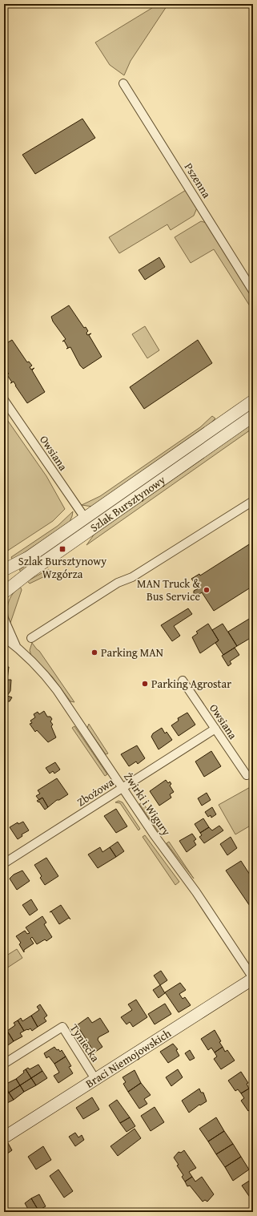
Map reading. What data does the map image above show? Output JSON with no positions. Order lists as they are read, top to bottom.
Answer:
{
  "streets": {
    "main road": ["Szlak Bursztynowy", "Braci Niemojowskich"],
    "street": [
      "Pszenna",
      "Owsiana",
      "Zbożowa",
      "Żwirki i Wigury",
      "Tyniecka"
    ]
  },
  "crossings": [
    ["Owsiana", "Szlak Bursztynowy"],
    ["Owsiana", "Zbożowa"],
    ["Zbożowa", "Żwirki i Wigury"],
    ["Żwirki i Wigury", "Braci Niemojowskich"],
    ["Tyniecka", "Braci Niemojowskich"]
  ],
  "places": {
    "transit": ["Szlak Bursztynowy Wzgórza"],
    "other": ["MAN Truck & Bus Service", "Parking MAN", "Parking Agrostar"]
  }
}
